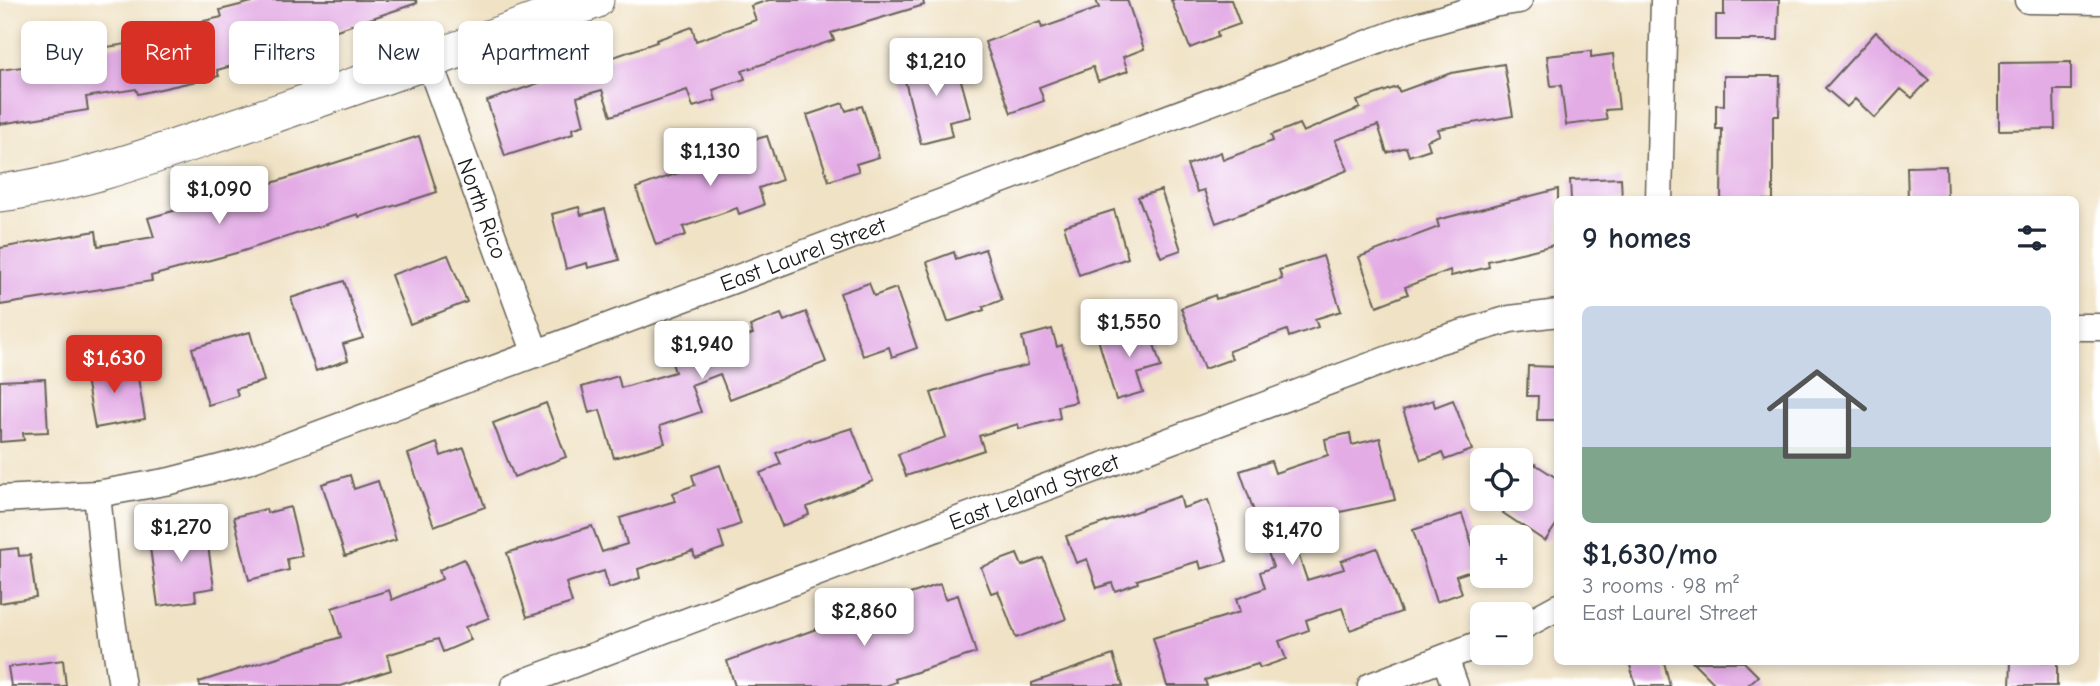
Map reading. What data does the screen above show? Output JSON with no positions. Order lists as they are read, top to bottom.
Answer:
{
  "streets": {
    "street": ["North Rico", "East Laurel Street", "East Leland Street"]
  },
  "crossings": [
    ["North Rico", "East Laurel Street"]
  ],
  "page": {
    "chip": [
      "Buy",
      "Rent",
      "Filters",
      "New",
      "Apartment"
    ],
    "price": [
      "$1,210",
      "$1,130",
      "$1,090",
      "$1,550",
      "$1,940",
      "$1,630",
      "$1,270",
      "$1,470",
      "$2,860"
    ],
    "heading": "9 homes",
    "list": [
      {
        "name": "$1,630/mo",
        "note": "3 rooms · 98 m² · East Laurel Street"
      }
    ],
    "map_buttons": ["+", "−"]
  }
}
